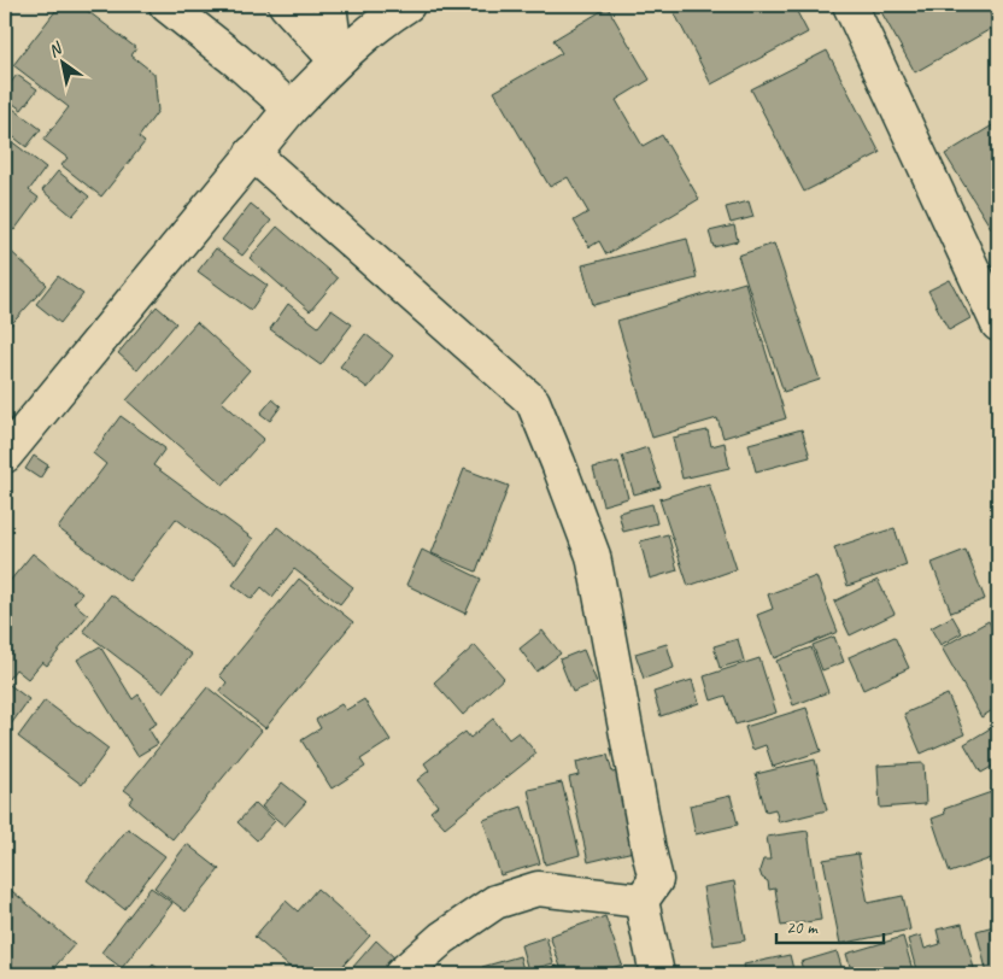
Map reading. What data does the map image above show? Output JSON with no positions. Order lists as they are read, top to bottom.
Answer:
{
  "scale_bar": "20 m",
  "north": "top left"
}
